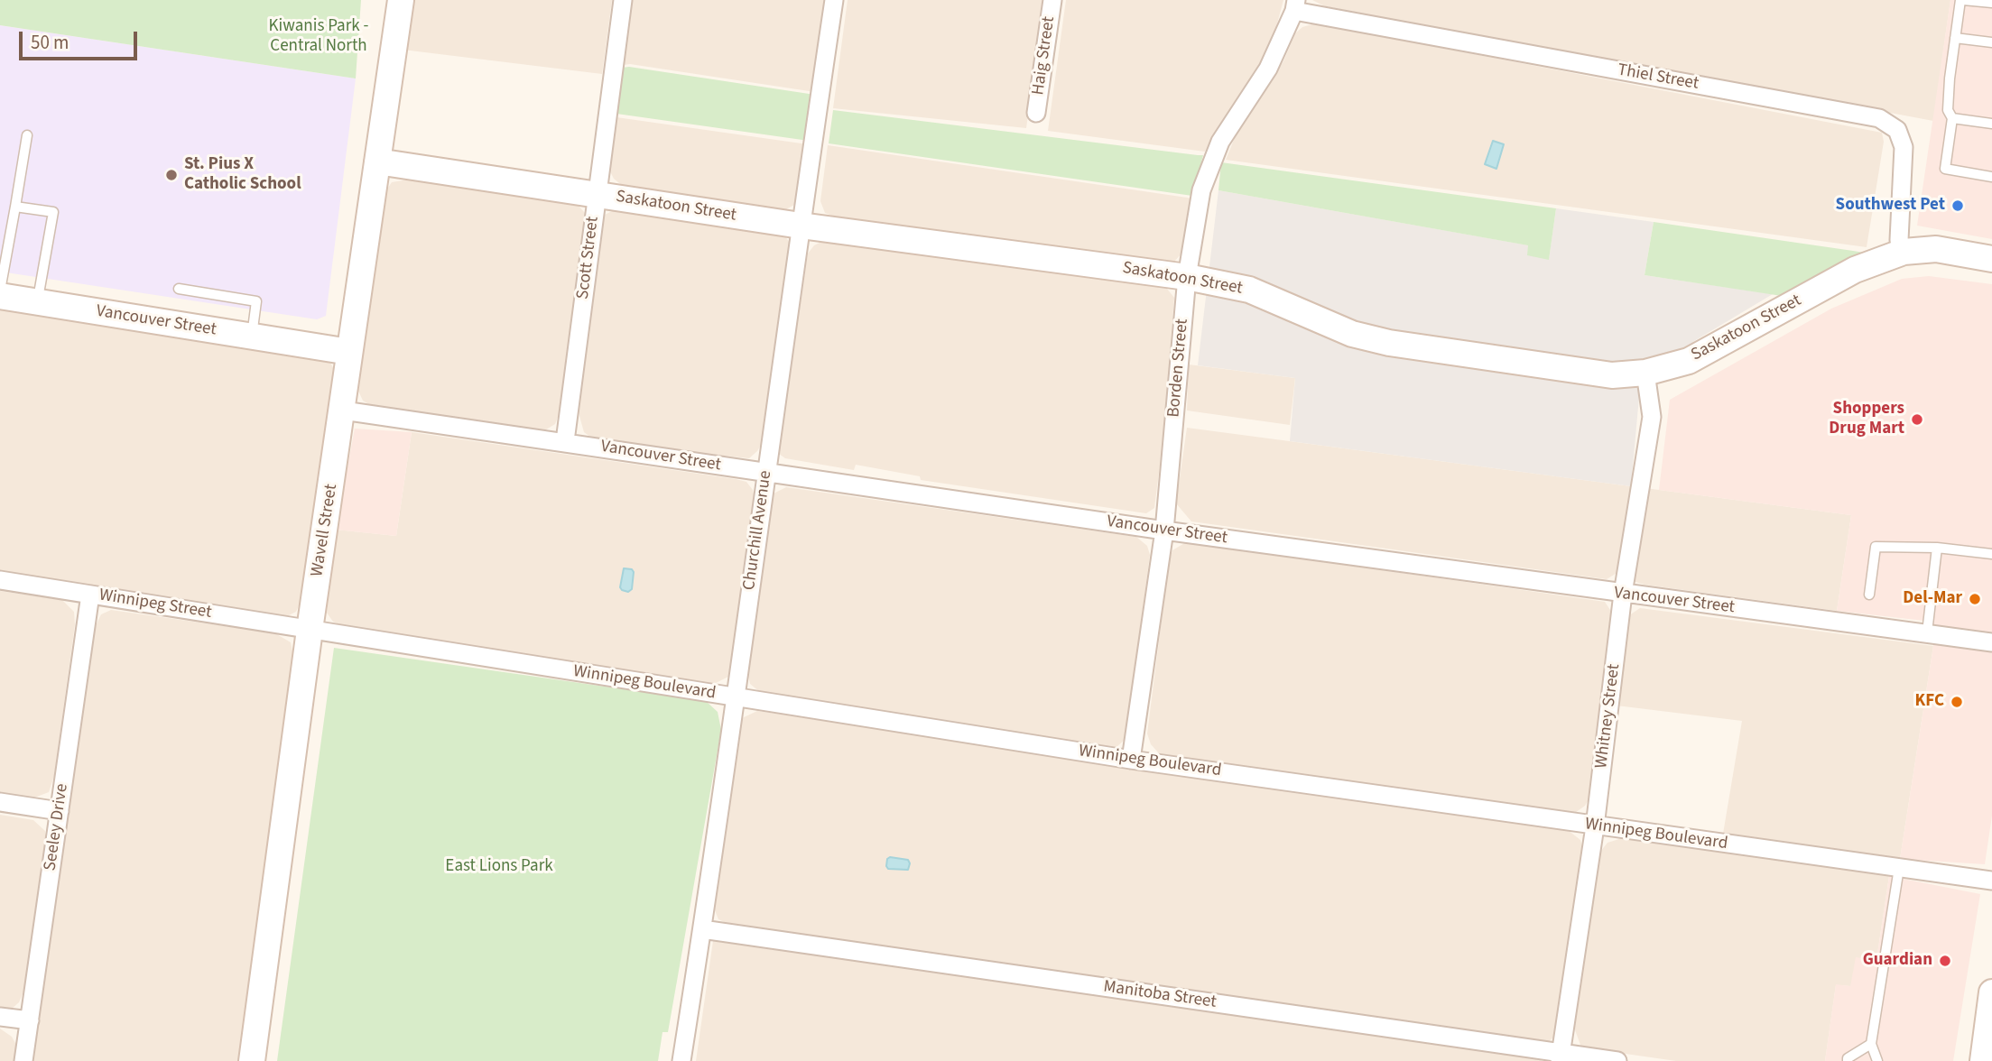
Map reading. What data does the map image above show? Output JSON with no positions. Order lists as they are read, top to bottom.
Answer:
{
  "streets": {
    "street": [
      "Haig Street",
      "Thiel Street",
      "Saskatoon Street",
      "Scott Street",
      "Vancouver Street",
      "Borden Street",
      "Wavell Street",
      "Churchill Avenue",
      "Winnipeg Street",
      "Winnipeg Boulevard",
      "Whitney Street",
      "Seeley Drive",
      "Manitoba Street"
    ]
  },
  "crossings": [
    ["Thiel Street", "Saskatoon Street"],
    ["Thiel Street", "Borden Street"],
    ["Saskatoon Street", "Scott Street"],
    ["Saskatoon Street", "Borden Street"],
    ["Saskatoon Street", "Wavell Street"],
    ["Saskatoon Street", "Churchill Avenue"],
    ["Saskatoon Street", "Whitney Street"],
    ["Scott Street", "Vancouver Street"],
    ["Vancouver Street", "Borden Street"],
    ["Vancouver Street", "Wavell Street"],
    ["Vancouver Street", "Churchill Avenue"],
    ["Vancouver Street", "Whitney Street"],
    ["Borden Street", "Winnipeg Boulevard"],
    ["Wavell Street", "Winnipeg Street"],
    ["Wavell Street", "Winnipeg Boulevard"],
    ["Churchill Avenue", "Winnipeg Boulevard"],
    ["Churchill Avenue", "Manitoba Street"],
    ["Winnipeg Street", "Winnipeg Boulevard"],
    ["Winnipeg Street", "Seeley Drive"],
    ["Winnipeg Boulevard", "Whitney Street"],
    ["Whitney Street", "Manitoba Street"]
  ],
  "parks": ["Kiwanis Park - Central North", "East Lions Park"],
  "places": [
    "St. Pius X Catholic School",
    "Southwest Pet",
    "Shoppers Drug Mart",
    "Del-Mar",
    "KFC",
    "Guardian"
  ],
  "scale_bar": "50 m"
}
